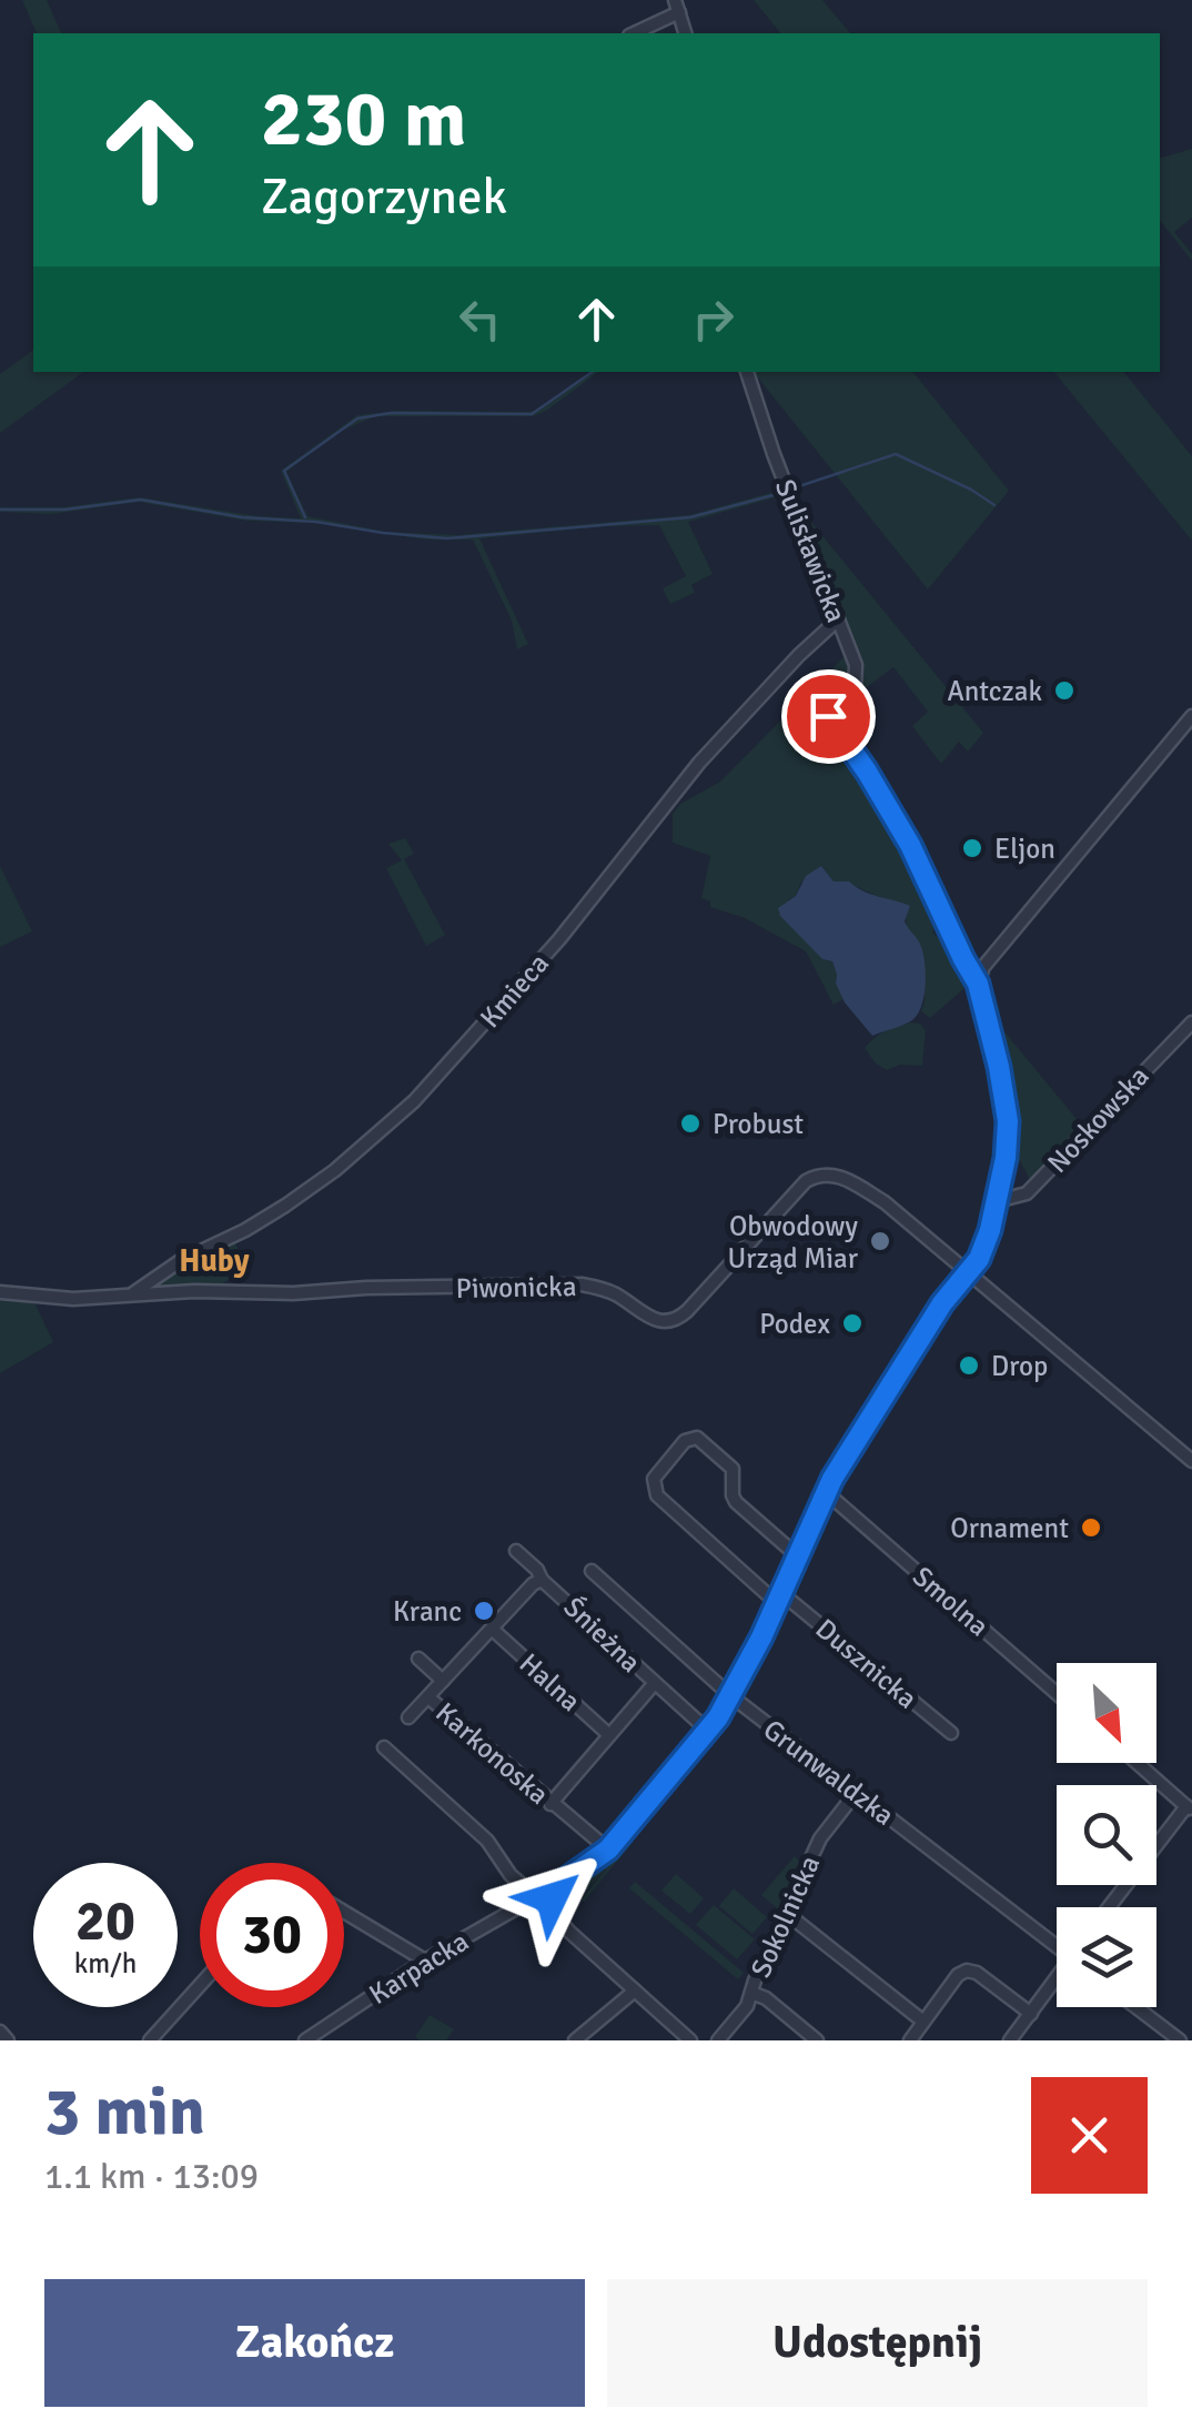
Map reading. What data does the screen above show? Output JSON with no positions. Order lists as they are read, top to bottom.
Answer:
{
  "streets": {
    "street": [
      "Sulisławicka",
      "Kmieca",
      "Noskowska",
      "Piwonicka",
      "Smolna",
      "Śnieżna",
      "Dusznicka",
      "Halna",
      "Karkonoska",
      "Grunwaldzka",
      "Sokolnicka",
      "Karpacka"
    ]
  },
  "crossings": [
    ["Sulisławicka", "Kmieca"],
    ["Sulisławicka", "Noskowska"],
    ["Sulisławicka", "Piwonicka"],
    ["Sulisławicka", "Smolna"],
    ["Sulisławicka", "Dusznicka"],
    ["Sulisławicka", "Grunwaldzka"],
    ["Kmieca", "Piwonicka"],
    ["Śnieżna", "Halna"],
    ["Śnieżna", "Karkonoska"],
    ["Karkonoska", "Karpacka"],
    ["Grunwaldzka", "Sokolnicka"]
  ],
  "districts": ["Huby"],
  "places": [
    "Antczak",
    "Eljon",
    "Probust",
    "Obwodowy Urząd Miar",
    "Podex",
    "Drop",
    "Ornament",
    "Kranc"
  ],
  "north": "bottom right",
  "page": {
    "turn": ["230 m", "Zagorzynek"],
    "speed": "20 km/h",
    "limit": "30",
    "heading": ["3 min", "1.1 km · 13:09"],
    "buttons": ["Zakończ", "Udostępnij"]
  }
}
